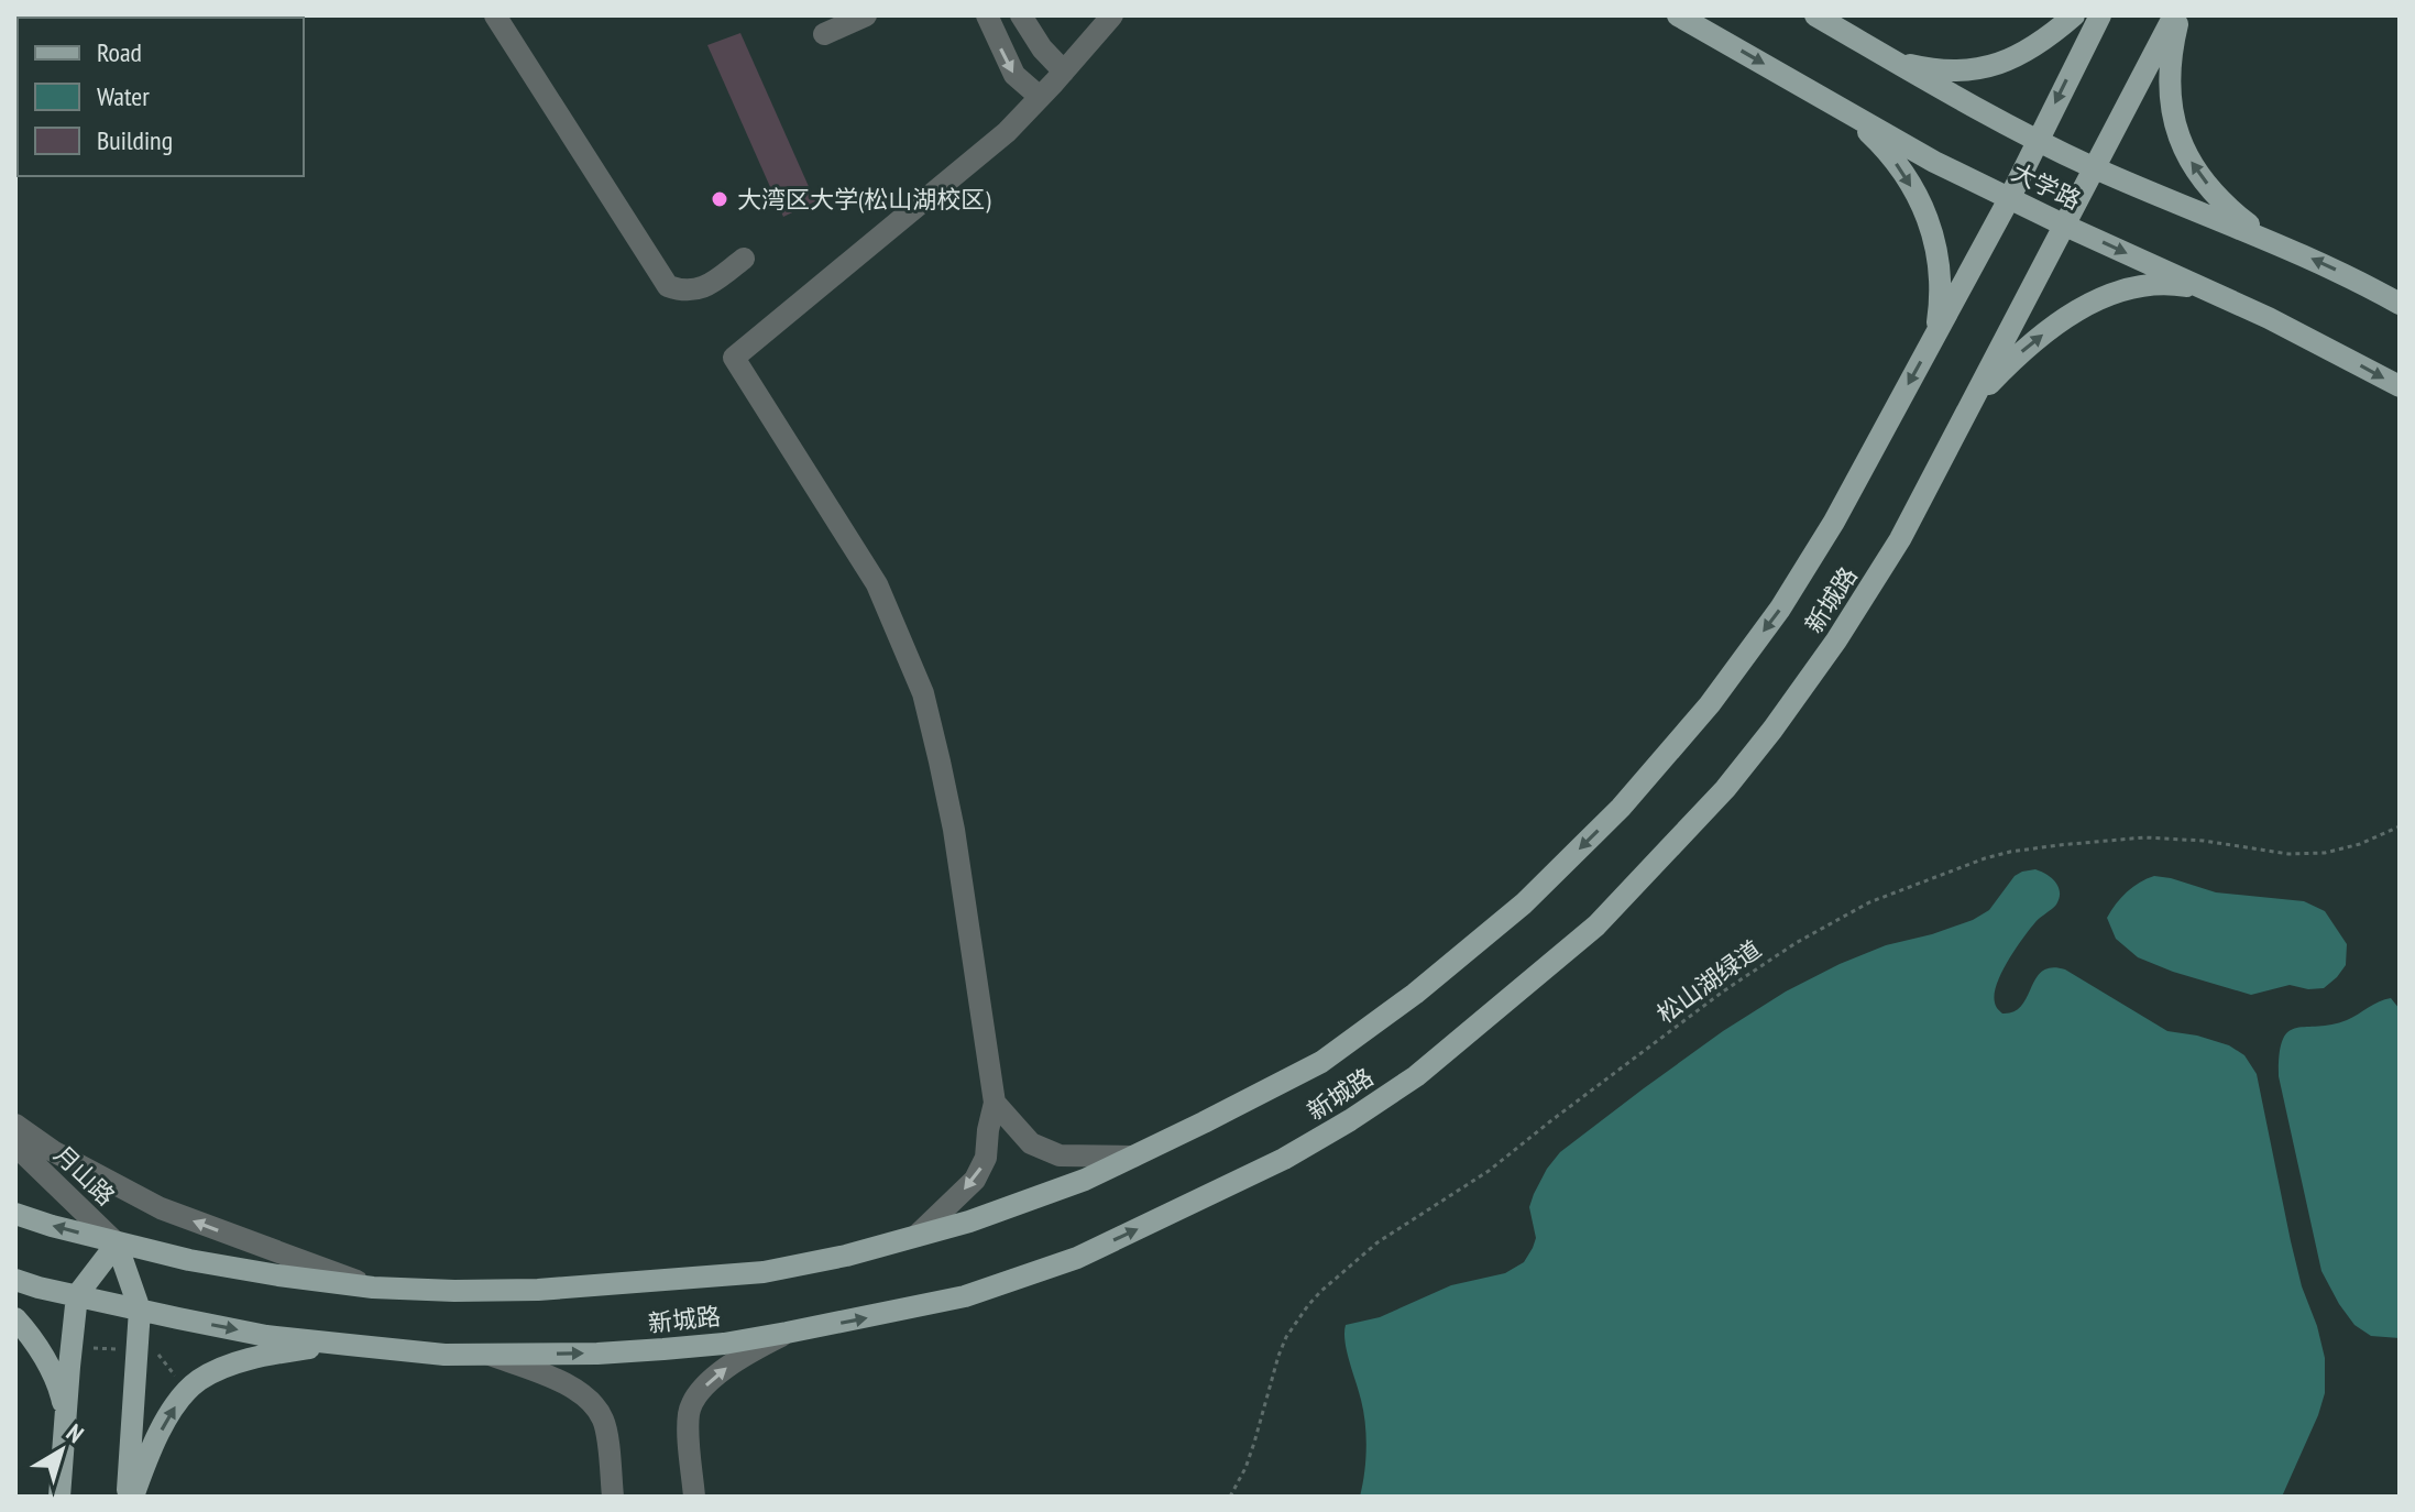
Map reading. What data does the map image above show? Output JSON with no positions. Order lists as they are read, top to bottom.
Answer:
{
  "streets": {
    "main road": ["大学路", "新城路"],
    "street": ["月山路"],
    "path": ["松山湖绿道"]
  },
  "crossings": [
    ["大学路", "新城路"],
    ["新城路", "月山路"]
  ],
  "places": ["大湾区大学(松山湖校区)"],
  "legend": ["Road", "Water", "Building"],
  "north": "top right"
}
